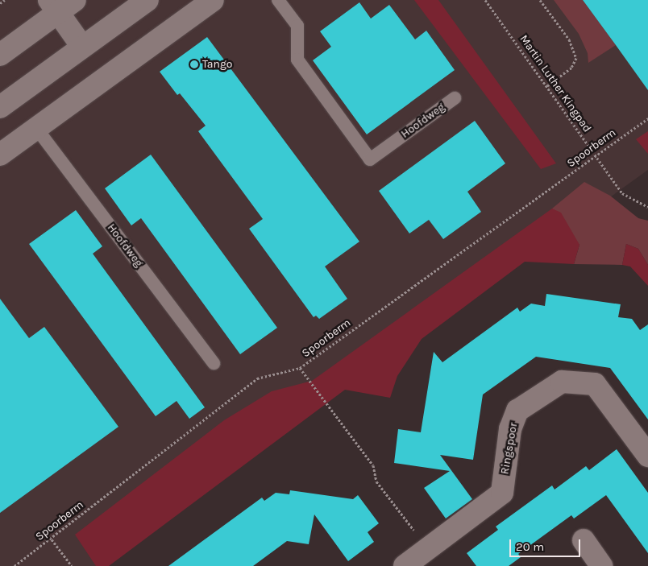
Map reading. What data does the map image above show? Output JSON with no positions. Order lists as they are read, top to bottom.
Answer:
{
  "streets": {
    "street": ["Ringspoor"],
    "lane": ["Hoofdweg"],
    "path": ["Martin Luther Kingpad", "Spoorberm"]
  },
  "crossings": [
    ["Martin Luther Kingpad", "Spoorberm"]
  ],
  "places": ["Tango"],
  "scale_bar": "20 m"
}
